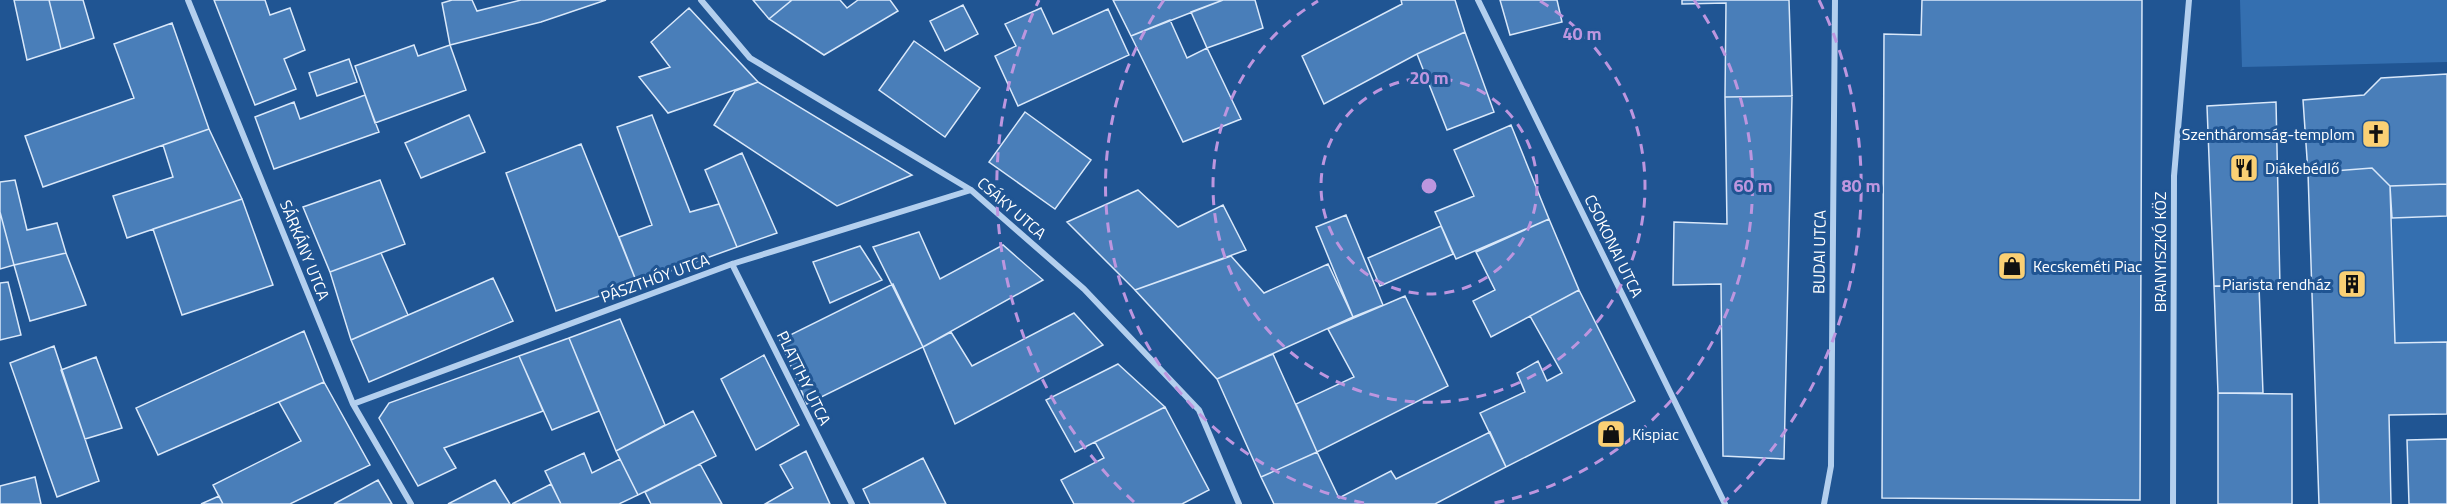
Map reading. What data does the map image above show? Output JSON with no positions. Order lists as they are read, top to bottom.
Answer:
{
  "streets": {
    "street": [
      "CSÁKY UTCA",
      "CSOKONAI UTCA",
      "SÁRKÁNY UTCA",
      "BUDAI UTCA",
      "BRANYISZKÓ KÖZ",
      "PÁSZTHÓY UTCA",
      "PLATTHY UTCA"
    ]
  },
  "crossings": [
    ["CSÁKY UTCA", "PÁSZTHÓY UTCA"],
    ["SÁRKÁNY UTCA", "PÁSZTHÓY UTCA"],
    ["PÁSZTHÓY UTCA", "PLATTHY UTCA"]
  ],
  "places": {
    "church": ["Szentháromság-templom"],
    "restaurant": ["Diákebédlő"],
    "shop": ["Kecskeméti Piac", "Kispiac"],
    "building": ["Piarista rendház"]
  },
  "rings": [
    "40 m",
    "20 m",
    "60 m",
    "80 m"
  ]
}
